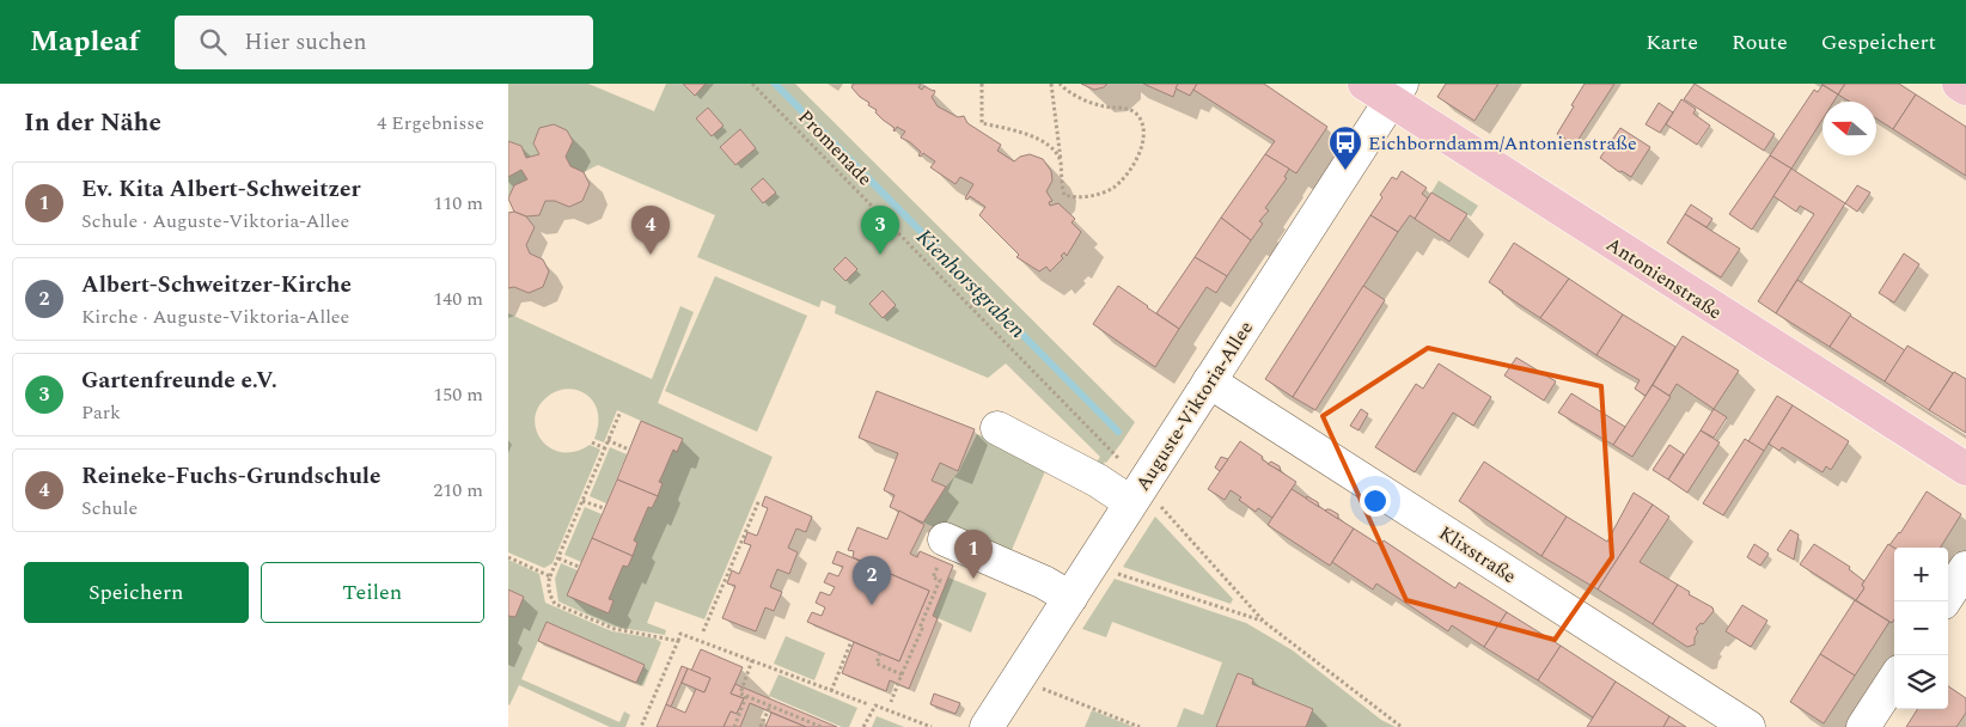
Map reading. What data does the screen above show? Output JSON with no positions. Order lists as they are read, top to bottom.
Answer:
{
  "streets": {
    "main road": ["Antonienstraße"],
    "street": ["Auguste-Viktoria-Allee", "Klixstraße"],
    "path": ["Promenade"]
  },
  "crossings": [
    ["Antonienstraße", "Auguste-Viktoria-Allee"],
    ["Auguste-Viktoria-Allee", "Klixstraße"]
  ],
  "water": ["Kienhorstgraben"],
  "places": {
    "bus stop": ["Eichborndamm/Antonienstraße"]
  },
  "north": "left",
  "page": {
    "header": "Mapleaf",
    "search": "Hier suchen",
    "nav": ["Karte", "Route", "Gespeichert"],
    "heading": ["In der Nähe", "4 Ergebnisse"],
    "list": [
      {
        "mark": "1",
        "name": "Ev. Kita Albert-Schweitzer",
        "note": "Schule · Auguste-Viktoria-Allee",
        "value": "110 m"
      },
      {
        "mark": "2",
        "name": "Albert-Schweitzer-Kirche",
        "note": "Kirche · Auguste-Viktoria-Allee",
        "value": "140 m"
      },
      {
        "mark": "3",
        "name": "Gartenfreunde e.V.",
        "note": "Park",
        "value": "150 m"
      },
      {
        "mark": "4",
        "name": "Reineke-Fuchs-Grundschule",
        "note": "Schule",
        "value": "210 m"
      }
    ],
    "pins": [
      "3",
      "4",
      "1",
      "2"
    ],
    "buttons": ["Speichern", "Teilen"],
    "map_buttons": ["+", "−"]
  }
}
